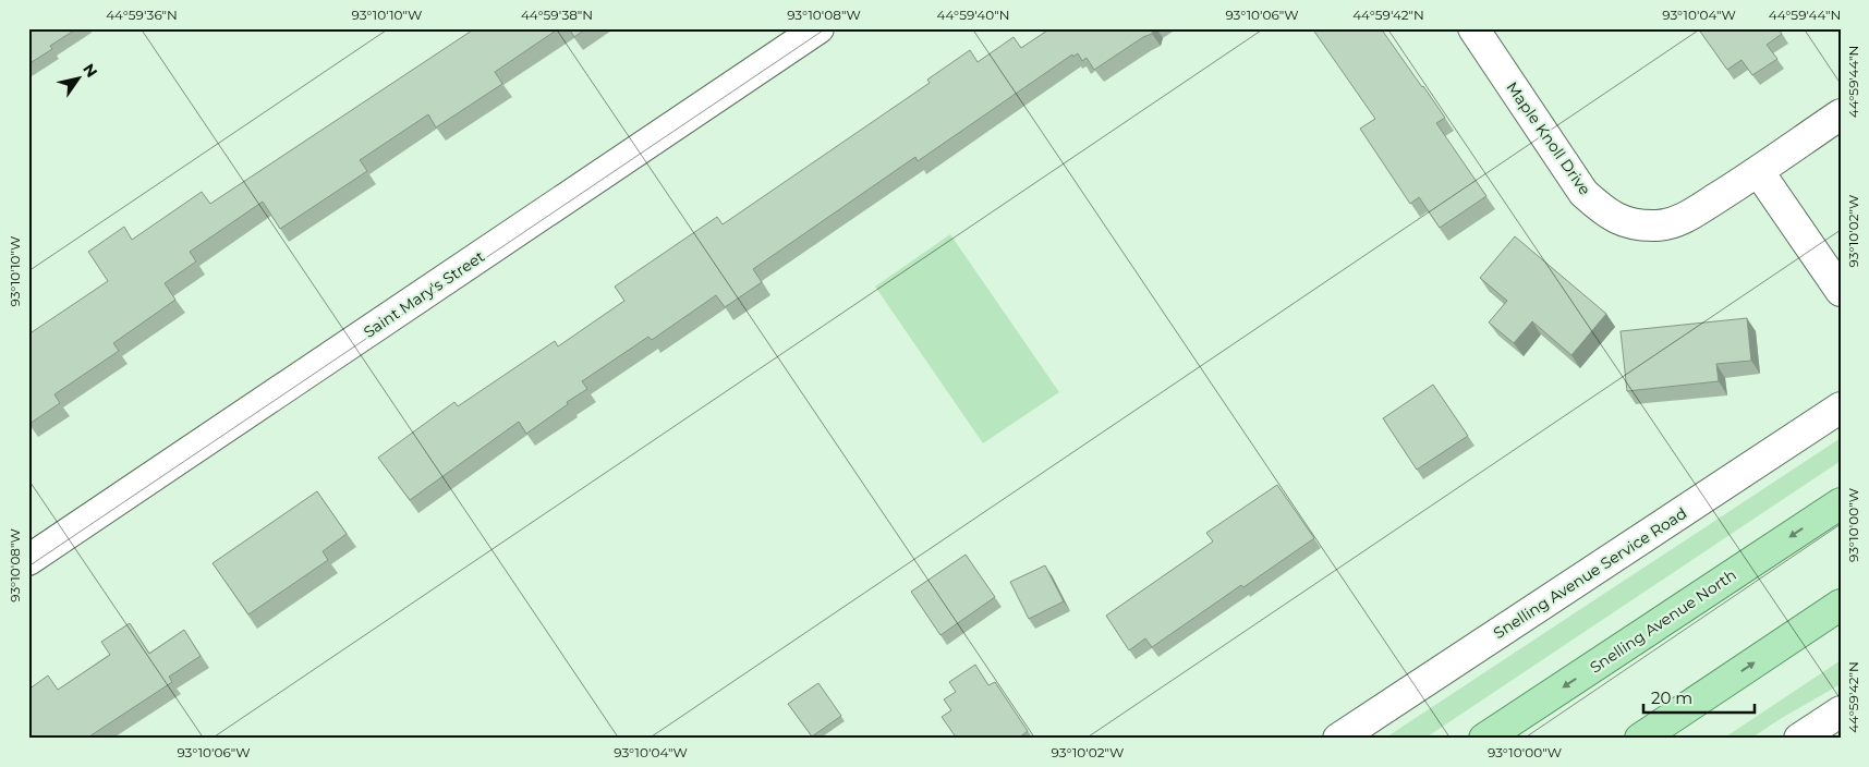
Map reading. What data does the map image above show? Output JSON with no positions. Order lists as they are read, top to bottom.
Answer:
{
  "streets": {
    "main road": ["Snelling Avenue North"],
    "street": ["Maple Knoll Drive", "Saint Mary's Street", "Snelling Avenue Service Road"]
  },
  "scale_bar": "20 m",
  "north": "top right",
  "coordinates": [
    "44°59'36\"N",
    "93°10'10\"W",
    "44°59'38\"N",
    "93°10'08\"W",
    "44°59'40\"N",
    "93°10'06\"W",
    "44°59'42\"N",
    "93°10'04\"W",
    "44°59'44\"N",
    "93°10'02\"W",
    "93°10'00\"W"
  ]
}
